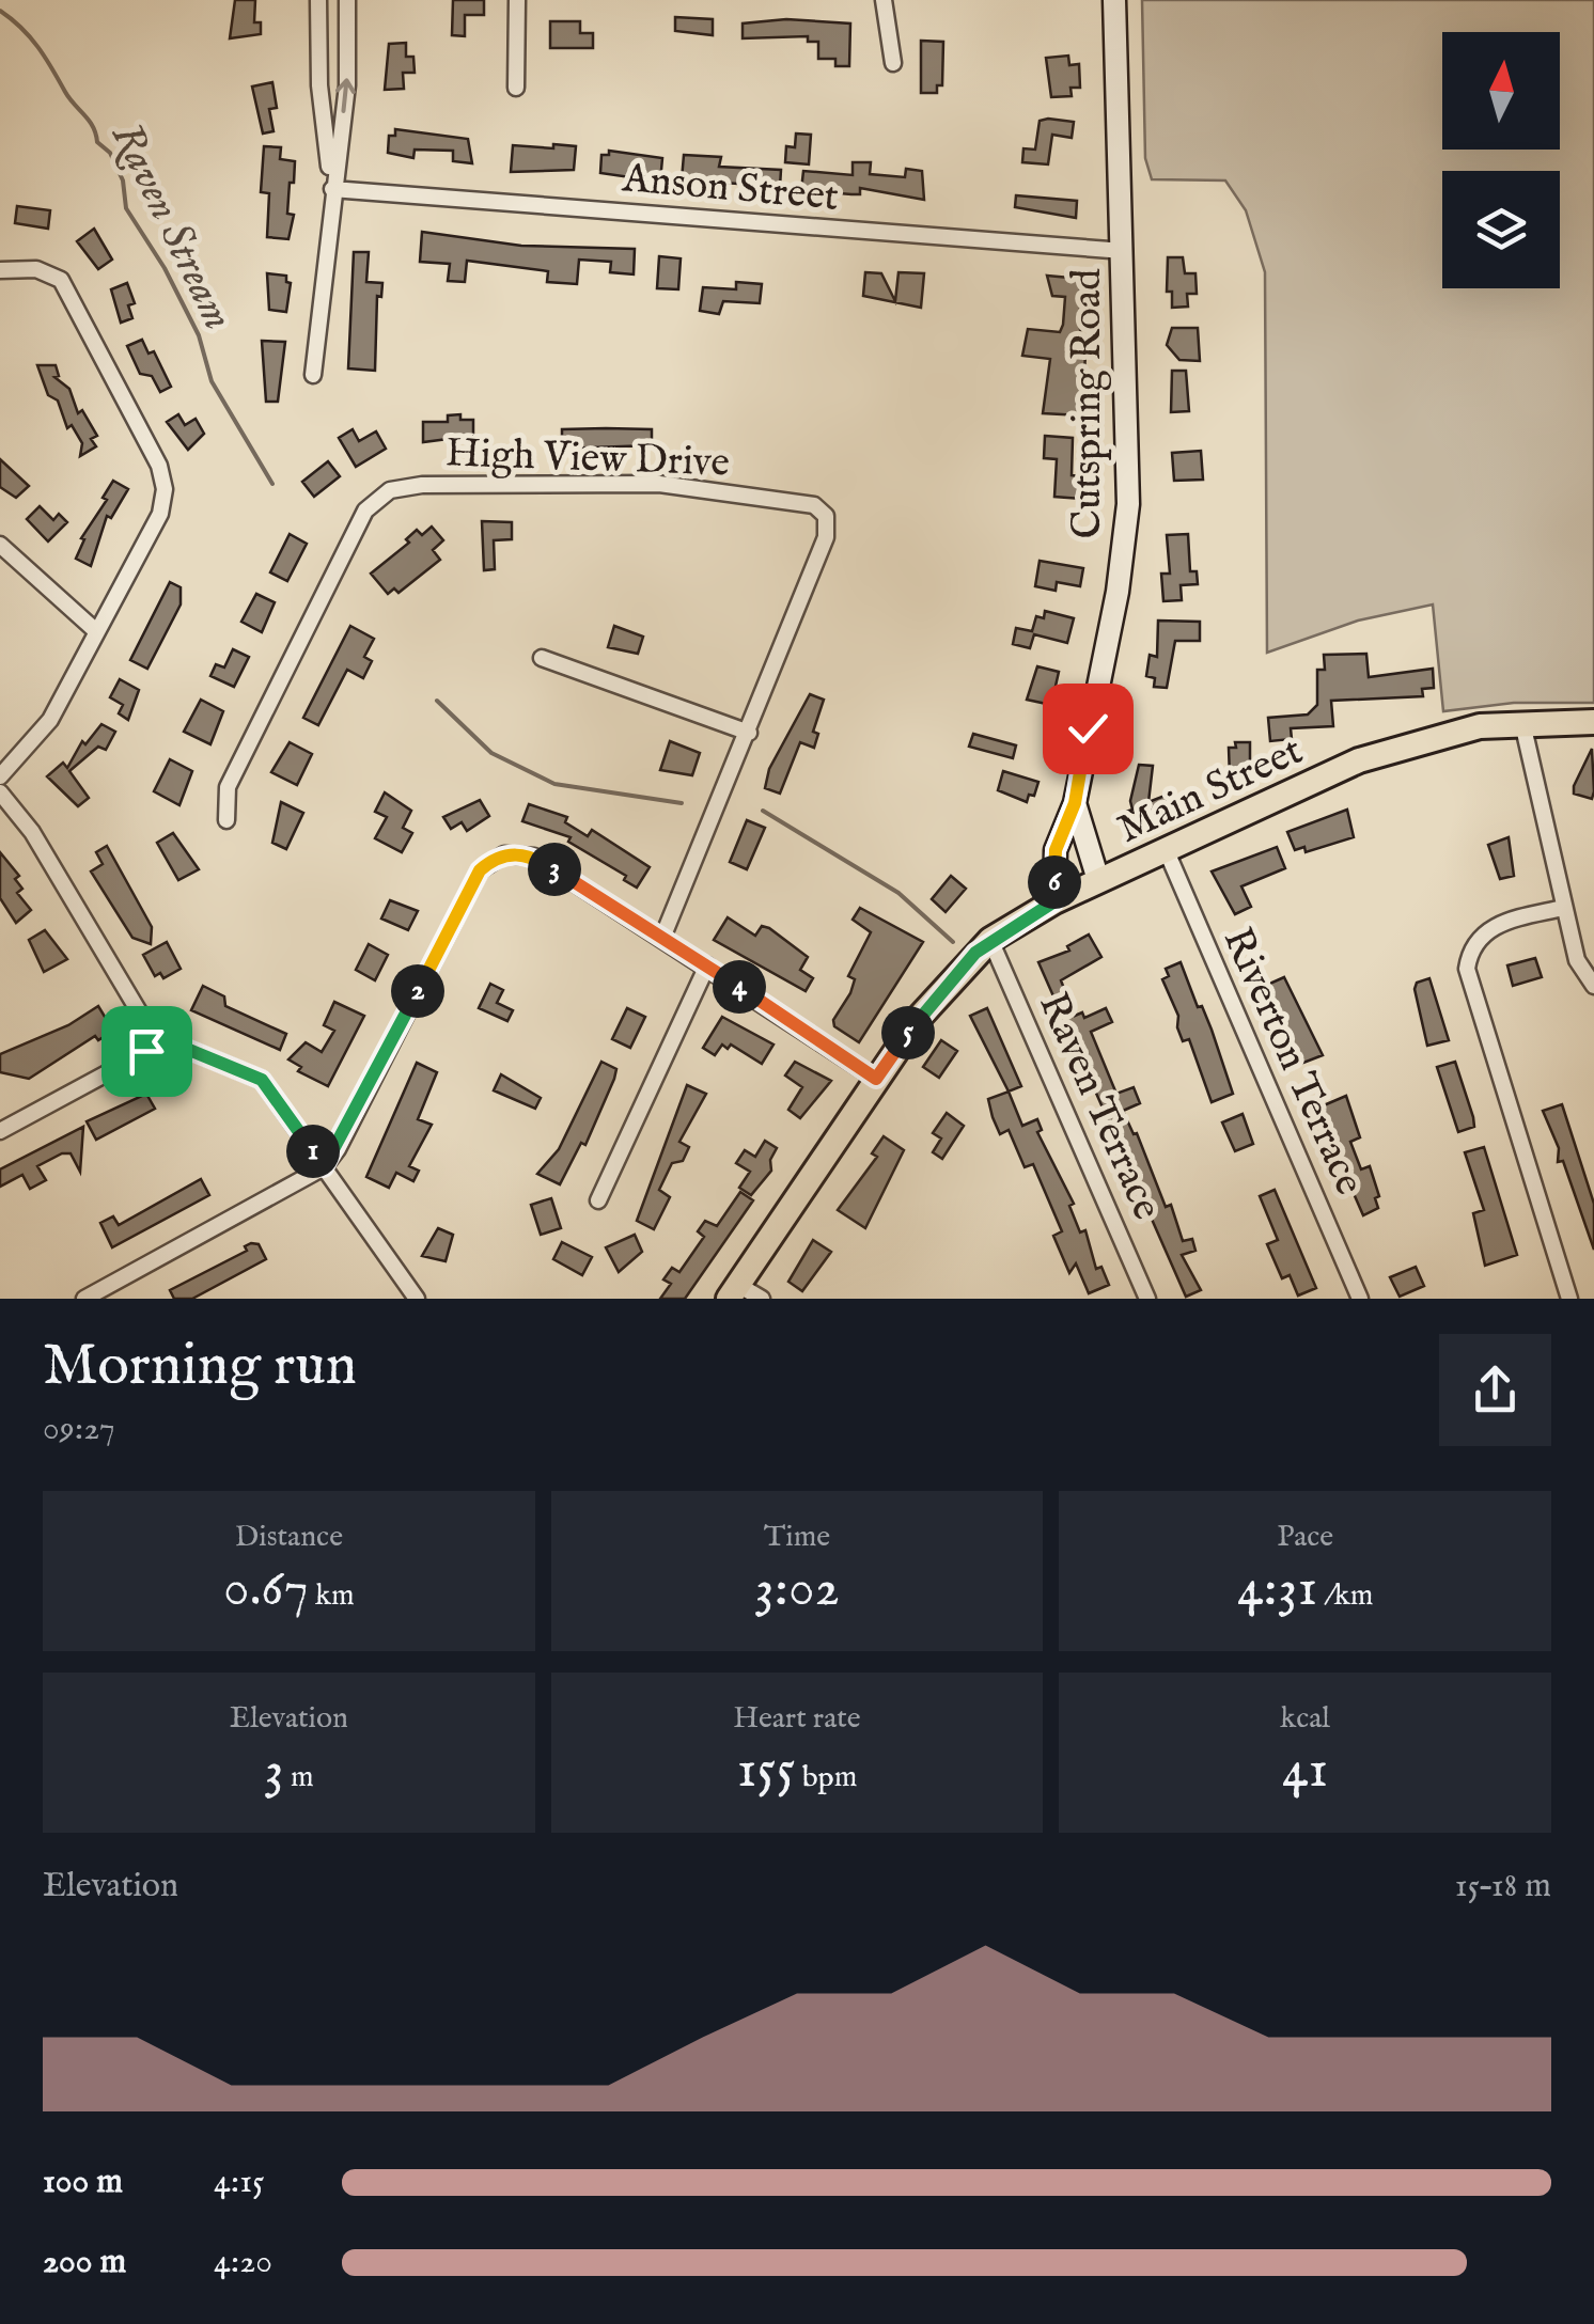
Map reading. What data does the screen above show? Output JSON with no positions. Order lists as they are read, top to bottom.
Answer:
{
  "streets": {
    "main road": ["Main Street"],
    "street": [
      "Anson Street",
      "Cutspring Road",
      "High View Drive",
      "Riverton Terrace",
      "Raven Terrace"
    ]
  },
  "crossings": [
    ["Anson Street", "Cutspring Road"],
    ["Cutspring Road", "Main Street"],
    ["Main Street", "Riverton Terrace"],
    ["Main Street", "Raven Terrace"]
  ],
  "water": ["Raven Stream"],
  "north": "top",
  "page": {
    "pins": [
      "3",
      "6",
      "4",
      "2",
      "5",
      "1"
    ],
    "heading": ["Morning run", "09:27"],
    "stats": [
      ["Distance", "0.67 km"],
      ["Time", "3:02"],
      ["Pace", "4:31 /km"],
      ["Elevation", "3 m"],
      ["Heart rate", "155 bpm"],
      ["kcal", "41"]
    ],
    "chart": ["Elevation", "15–18 m"],
    "list": [
      {
        "name": "100 m",
        "note": "4:15"
      },
      {
        "name": "200 m",
        "note": "4:20"
      }
    ]
  }
}
